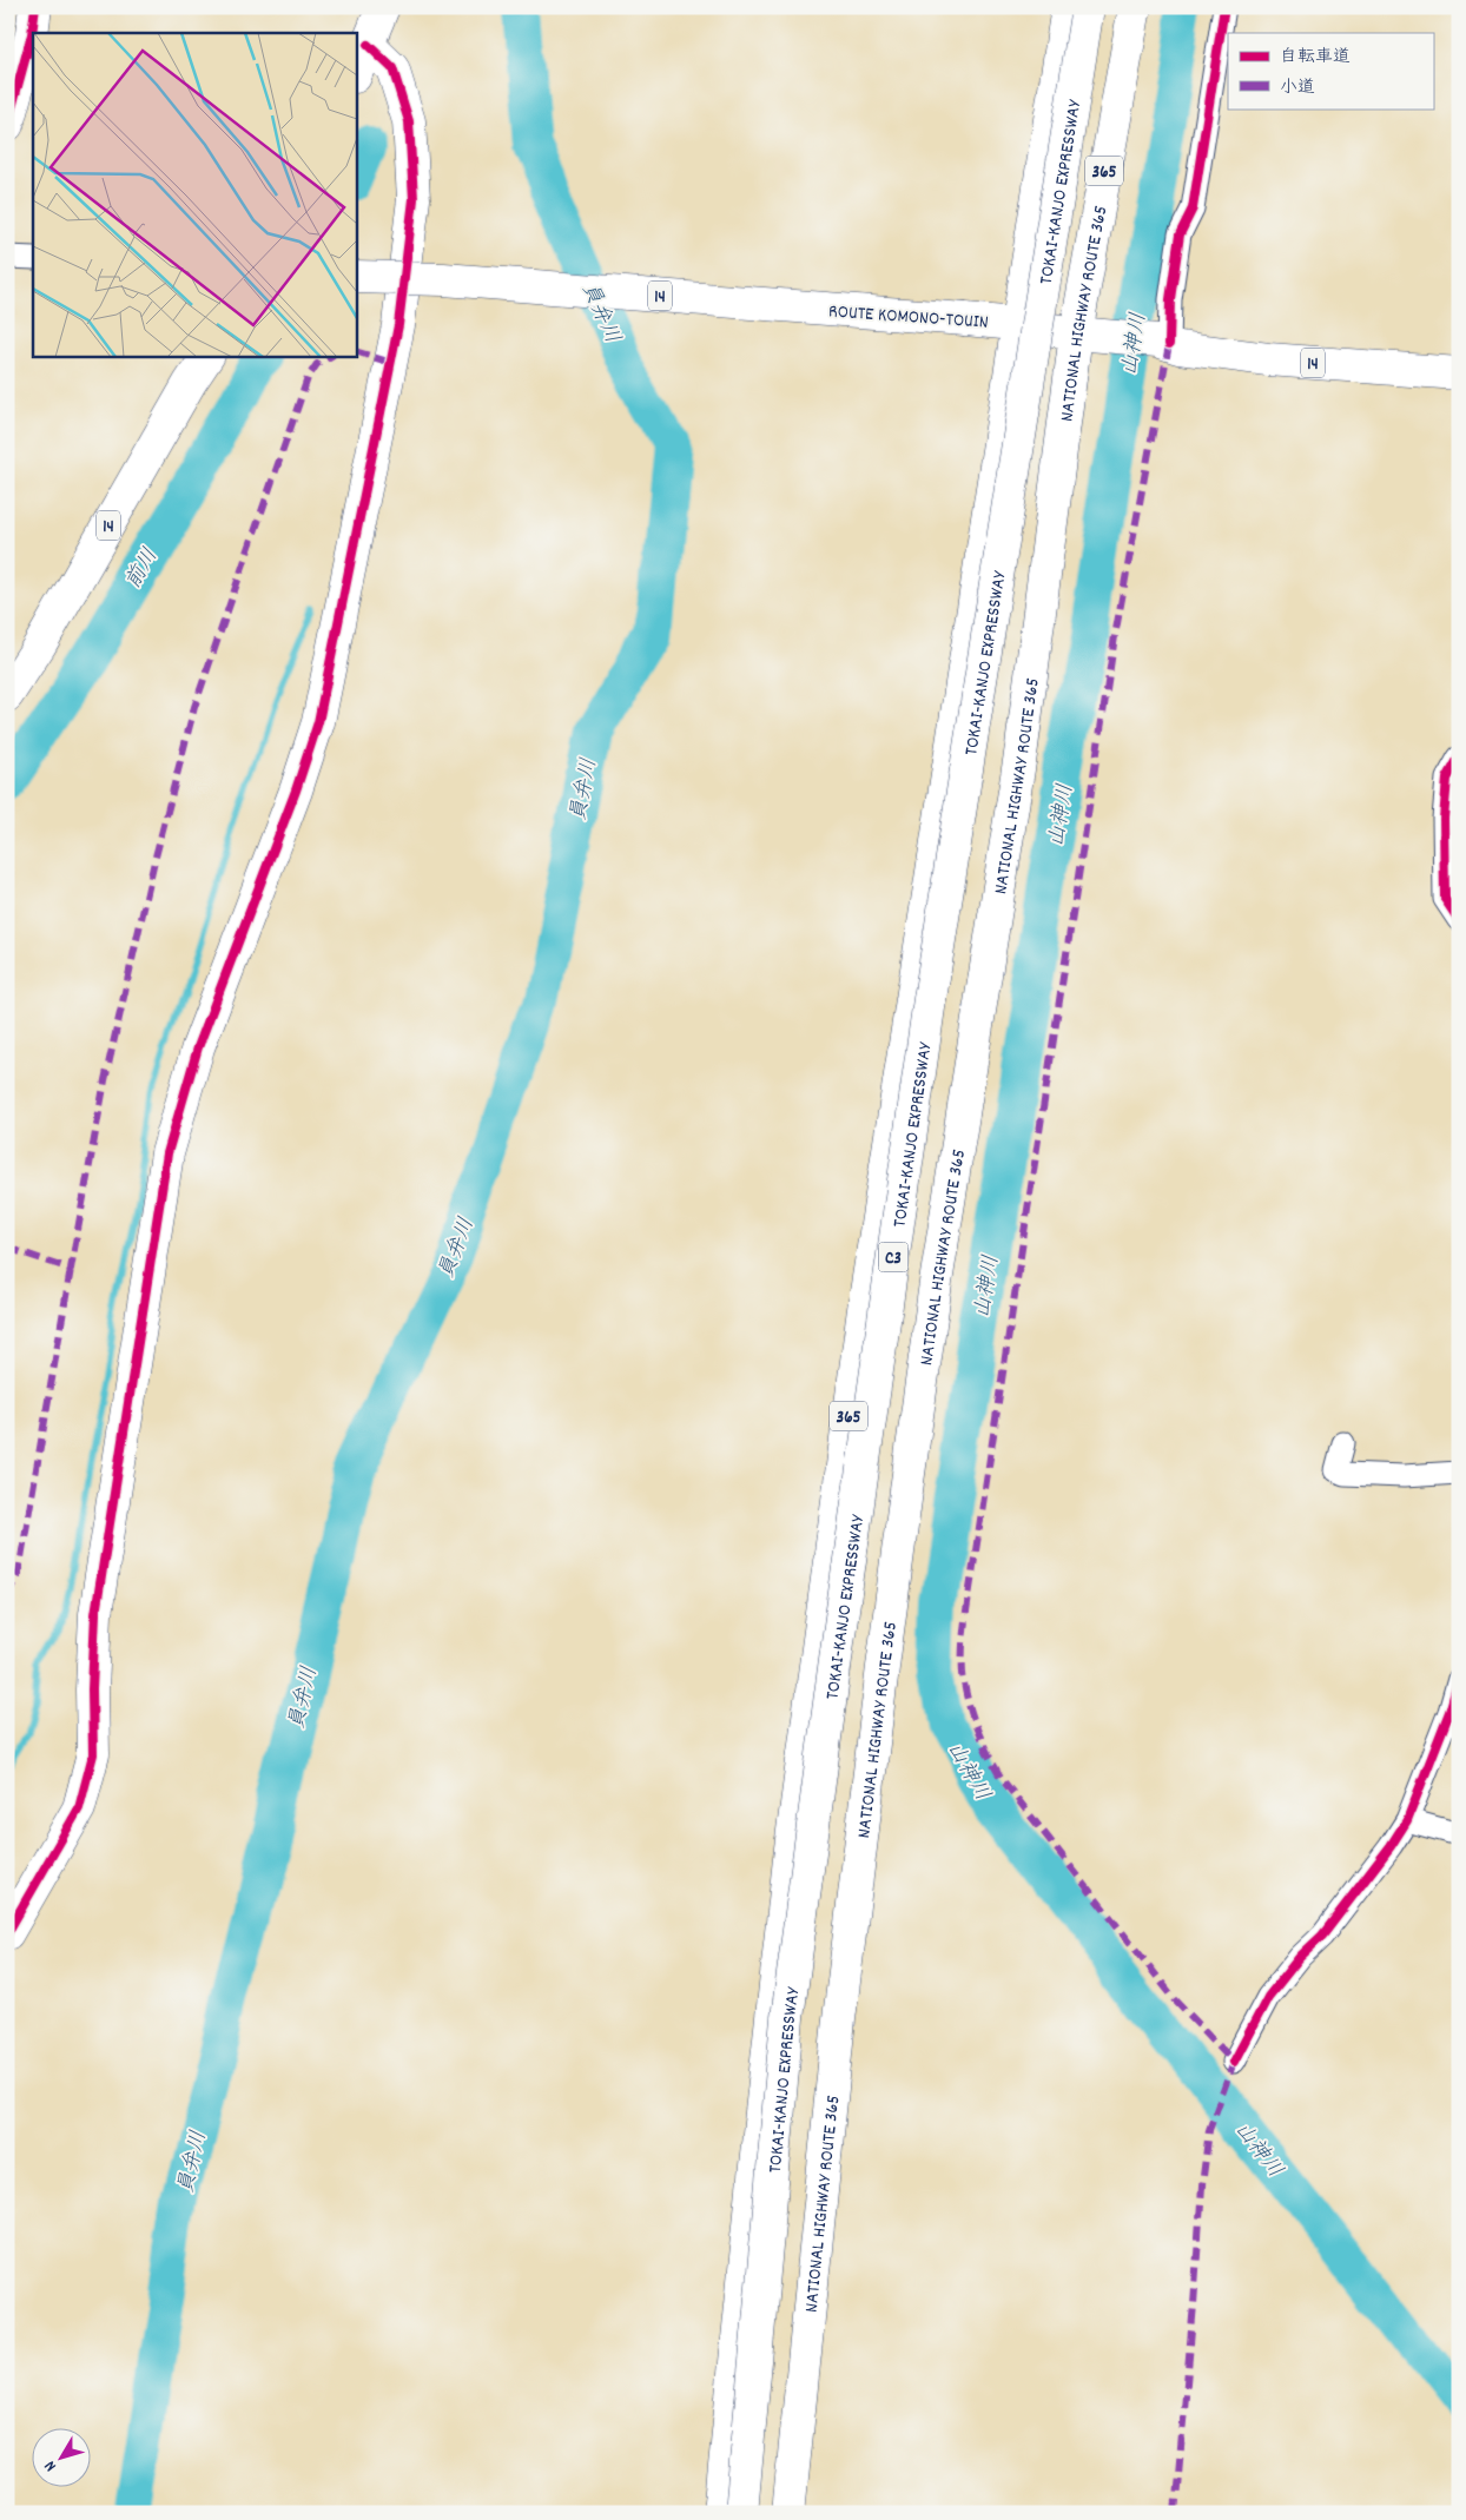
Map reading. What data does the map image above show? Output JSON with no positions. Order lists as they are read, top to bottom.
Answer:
{
  "streets": {
    "main road": [
      "365",
      "TOKAI-KANJO EXPRESSWAY",
      "14",
      "NATIONAL HIGHWAY ROUTE 365",
      "ROUTE KOMONO-TOUIN",
      "C3"
    ]
  },
  "crossings": [
    ["365", "ROUTE KOMONO-TOUIN"],
    ["NATIONAL HIGHWAY ROUTE 365", "ROUTE KOMONO-TOUIN"]
  ],
  "water": ["員弁川", "山神川", "前川"],
  "legend": ["自転車道", "小道"],
  "north": "bottom left"
}
